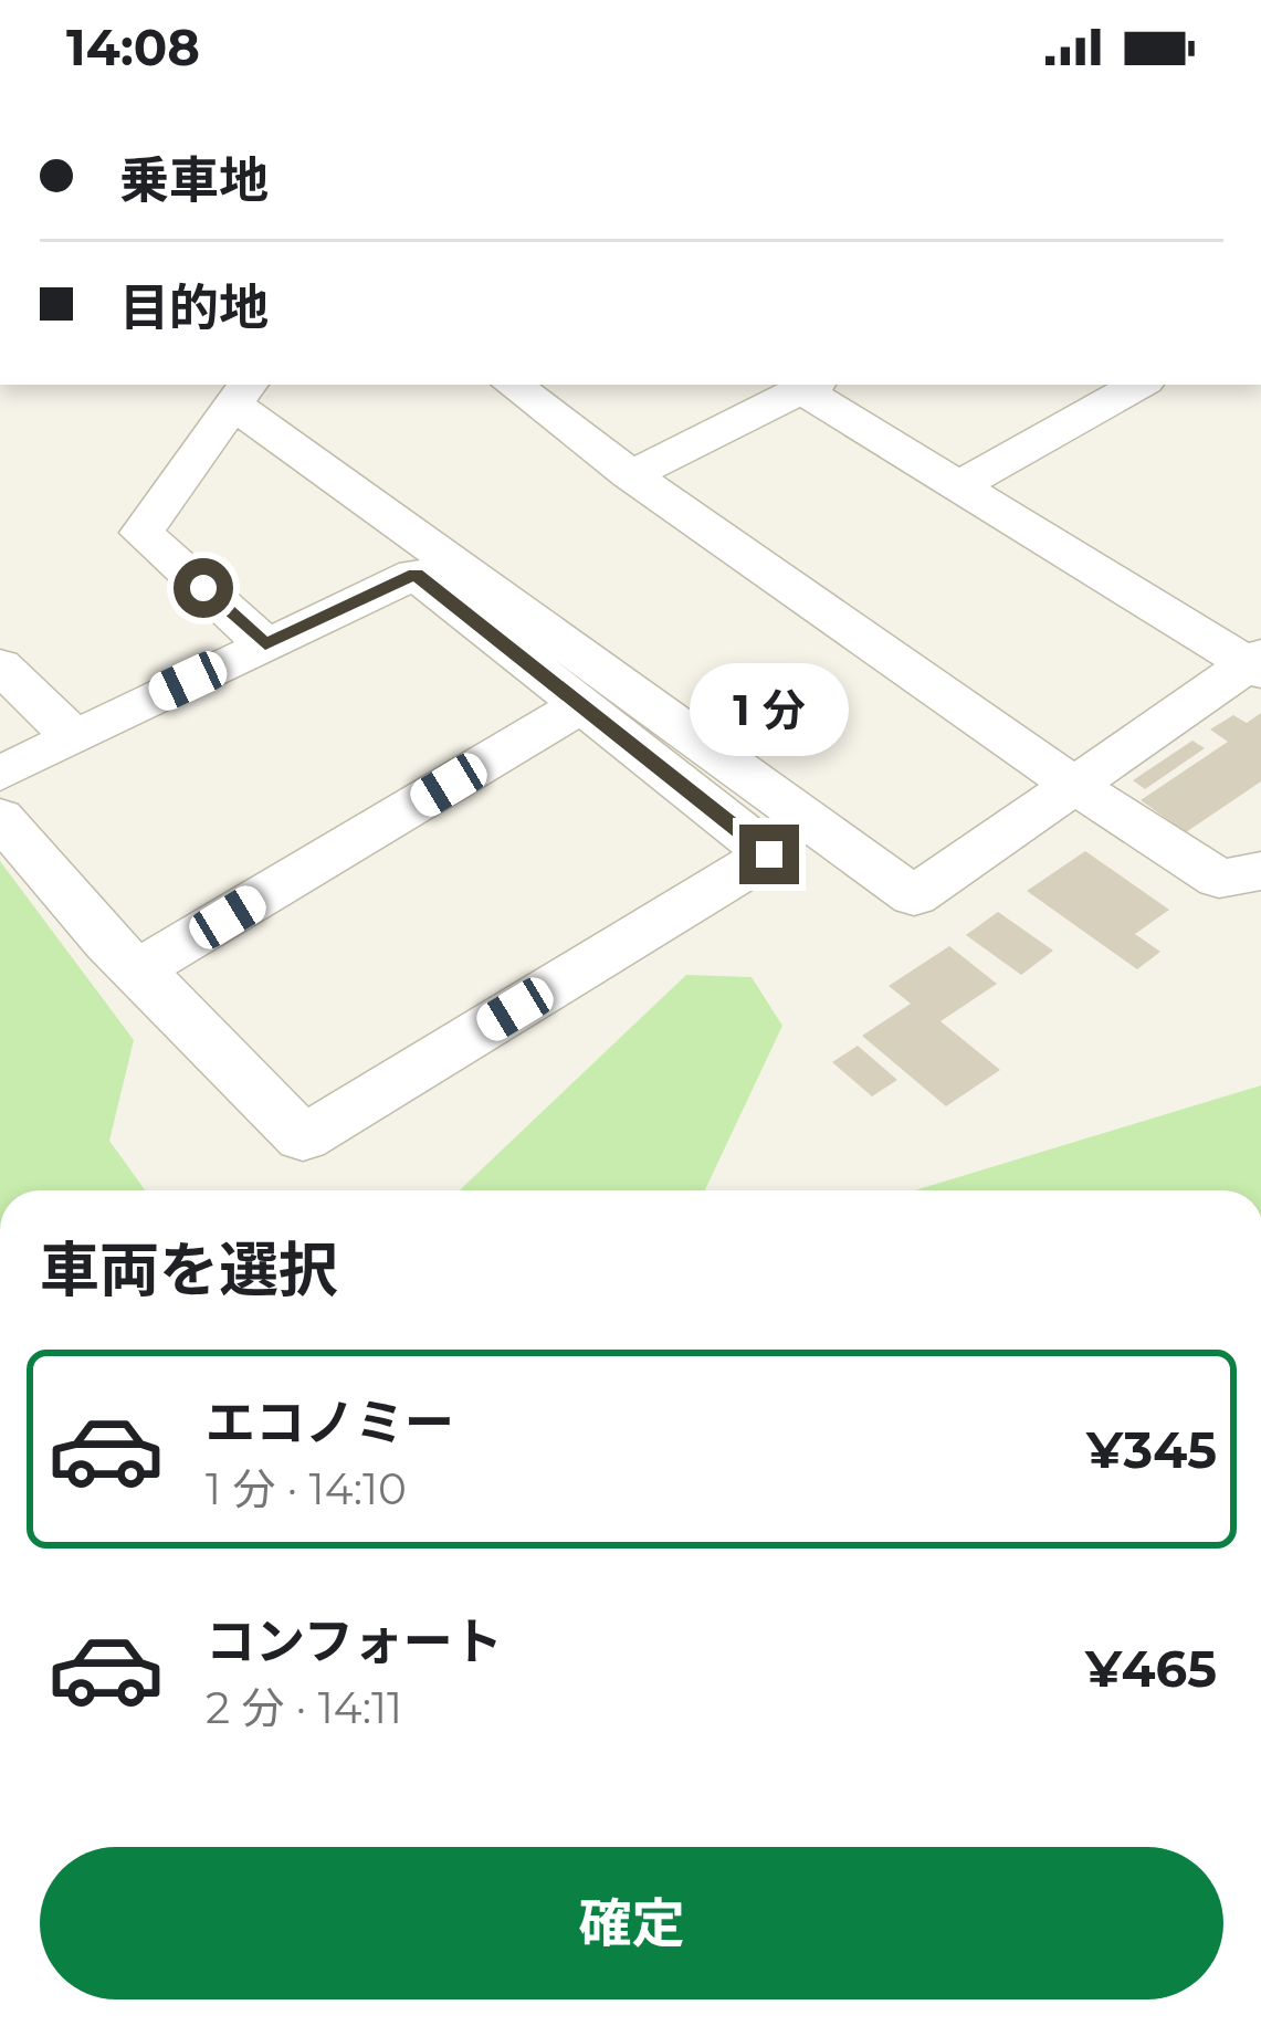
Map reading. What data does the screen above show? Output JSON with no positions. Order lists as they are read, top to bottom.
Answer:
{
  "page": {
    "status": "14:08",
    "banner": ["乗車地", "目的地"],
    "bubble": "1 分",
    "heading": "車両を選択",
    "list": [
      {
        "name": "エコノミー",
        "note": "1 分 · 14:10",
        "value": "¥345"
      },
      {
        "name": "コンフォート",
        "note": "2 分 · 14:11",
        "value": "¥465"
      }
    ],
    "buttons": "確定"
  }
}
